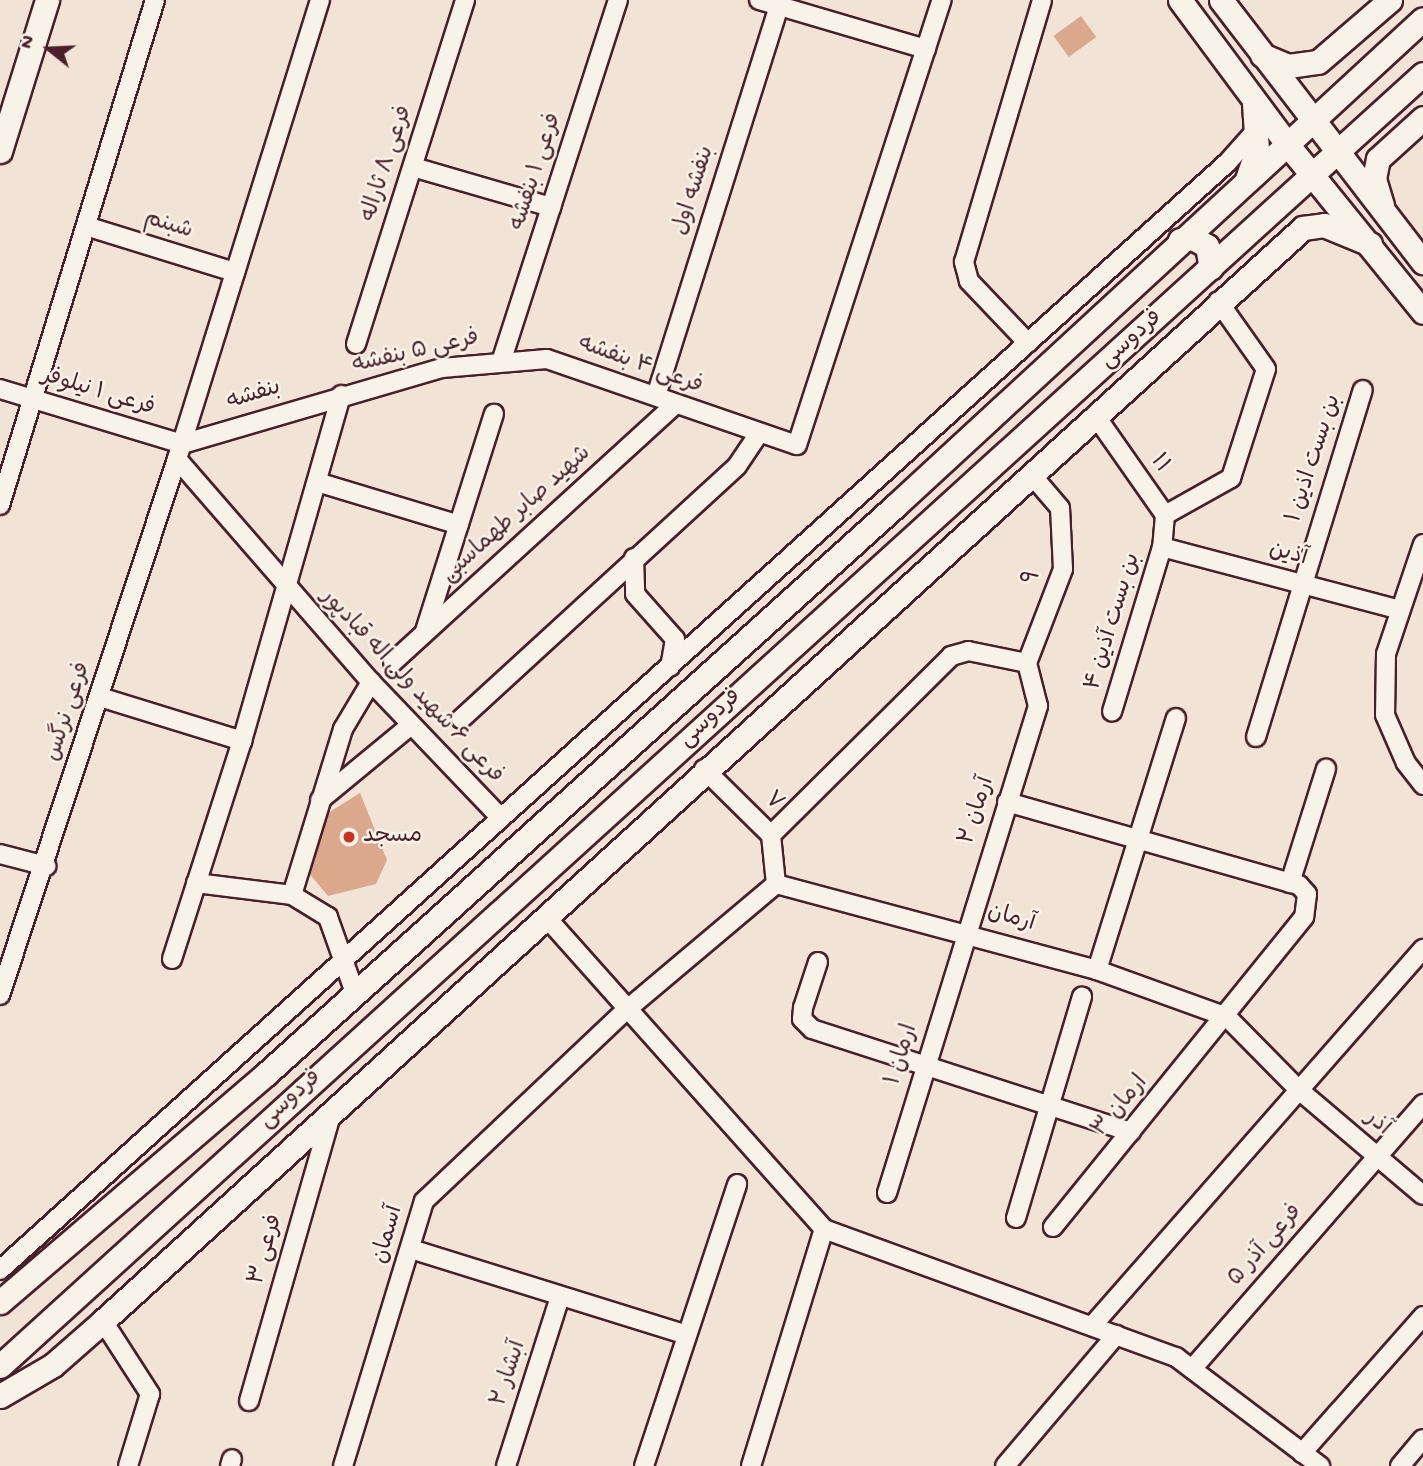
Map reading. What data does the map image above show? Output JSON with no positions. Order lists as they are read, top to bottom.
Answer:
{
  "streets": {
    "street": [
      "فرعی ۸ ثاراله",
      "فرعی ۱ بنفشه",
      "بنفشه اول",
      "شبنم",
      "فردوسی",
      "فرعی ۵ بنفشه",
      "فرعی ۴ بنفشه",
      "فرعی ۱ نیلوفر",
      "بنفشه",
      "بن بست اذین ۱",
      "۱۱",
      "شهید صابر طهماسبی",
      "آذین",
      "۹",
      "بن بست آذین ۴",
      "فرعی ۶ شهید ولی اله قبادپور",
      "فرعی نرگس",
      "۷",
      "آرمان ۲",
      "آرمان",
      "ارمان ۱",
      "ارمان ۳",
      "آذر",
      "آسمان",
      "فرعی آذر ۵",
      "فرعی ۳",
      "آبشار ۲"
    ]
  },
  "crossings": [
    ["فرعی ۱ بنفشه", "فرعی ۵ بنفشه"],
    ["فرعی ۱ بنفشه", "فرعی ۴ بنفشه"],
    ["بنفشه اول", "فرعی ۴ بنفشه"],
    ["شبنم", "فرعی نرگس"],
    ["فرعی ۵ بنفشه", "فرعی ۴ بنفشه"],
    ["فرعی ۵ بنفشه", "بنفشه"],
    ["فرعی ۴ بنفشه", "شهید صابر طهماسبی"],
    ["فرعی ۱ نیلوفر", "بنفشه"],
    ["فرعی ۱ نیلوفر", "فرعی ۶ شهید ولی اله قبادپور"],
    ["فرعی ۱ نیلوفر", "فرعی نرگس"],
    ["بنفشه", "فرعی ۶ شهید ولی اله قبادپور"],
    ["بنفشه", "فرعی نرگس"],
    ["بن بست اذین ۱", "آذین"],
    ["آذین", "بن بست آذین ۴"],
    ["۹", "آرمان ۲"],
    ["فرعی ۶ شهید ولی اله قبادپور", "فرعی نرگس"],
    ["۷", "آرمان"],
    ["۷", "آسمان"],
    ["آرمان ۲", "آرمان"],
    ["آرمان ۲", "ارمان ۱"],
    ["آرمان", "ارمان ۱"],
    ["آرمان", "ارمان ۳"],
    ["آرمان", "آذر"],
    ["آرمان", "آسمان"],
    ["ارمان ۳", "آذر"],
    ["آذر", "فرعی آذر ۵"]
  ],
  "places": ["مسجد"],
  "north": "left"
}
